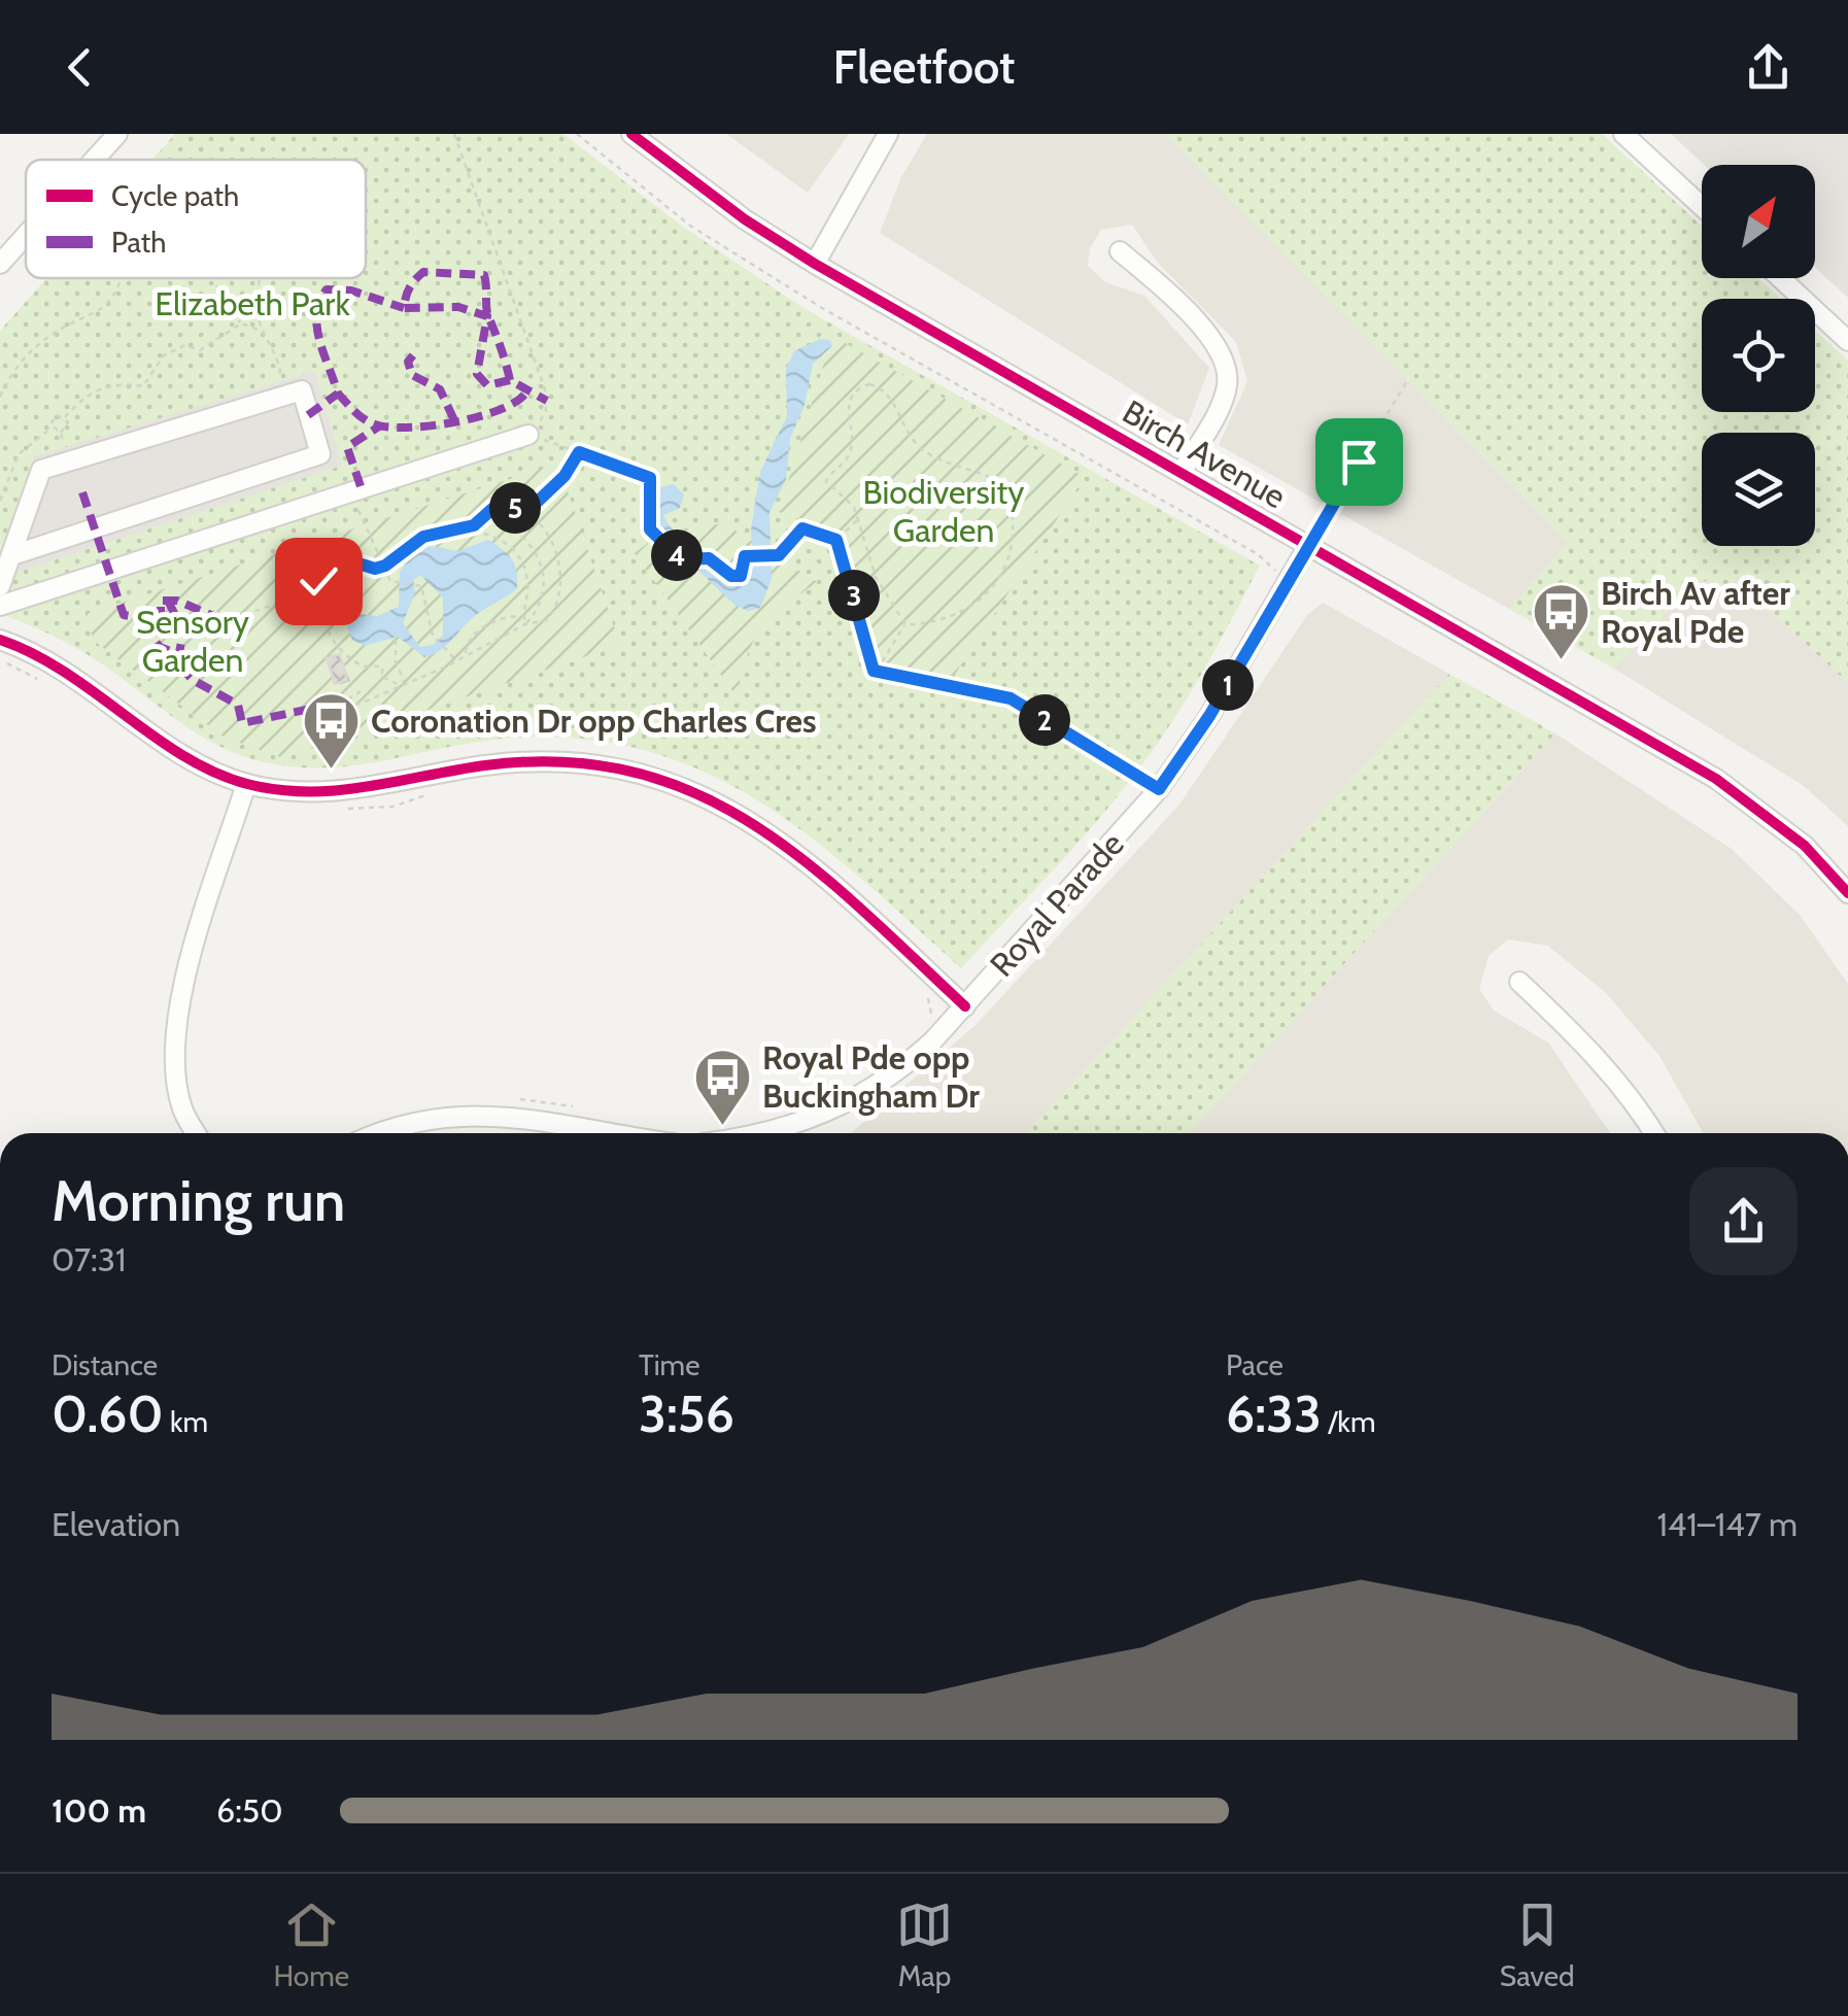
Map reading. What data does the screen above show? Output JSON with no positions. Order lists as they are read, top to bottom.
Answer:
{
  "streets": {
    "street": ["Birch Avenue", "Royal Parade"]
  },
  "crossings": [
    ["Birch Avenue", "Royal Parade"]
  ],
  "parks": ["Elizabeth Park", "Biodiversity Garden", "Sensory Garden"],
  "places": {
    "bus stop": ["Birch Av after Royal Pde", "Coronation Dr opp Charles Cres", "Royal Pde opp Buckingham Dr"]
  },
  "legend": ["Cycle path", "Path"],
  "north": "top right",
  "page": {
    "header": "Fleetfoot",
    "pins": [
      "5",
      "4",
      "3",
      "1",
      "2"
    ],
    "heading": ["Morning run", "07:31"],
    "stats": [
      ["Distance", "0.60 km"],
      ["Time", "3:56"],
      ["Pace", "6:33 /km"]
    ],
    "chart": ["Elevation", "141–147 m"],
    "list": [
      {
        "name": "100 m",
        "note": "6:50"
      }
    ],
    "tabs": ["Home", "Map", "Saved"]
  }
}
